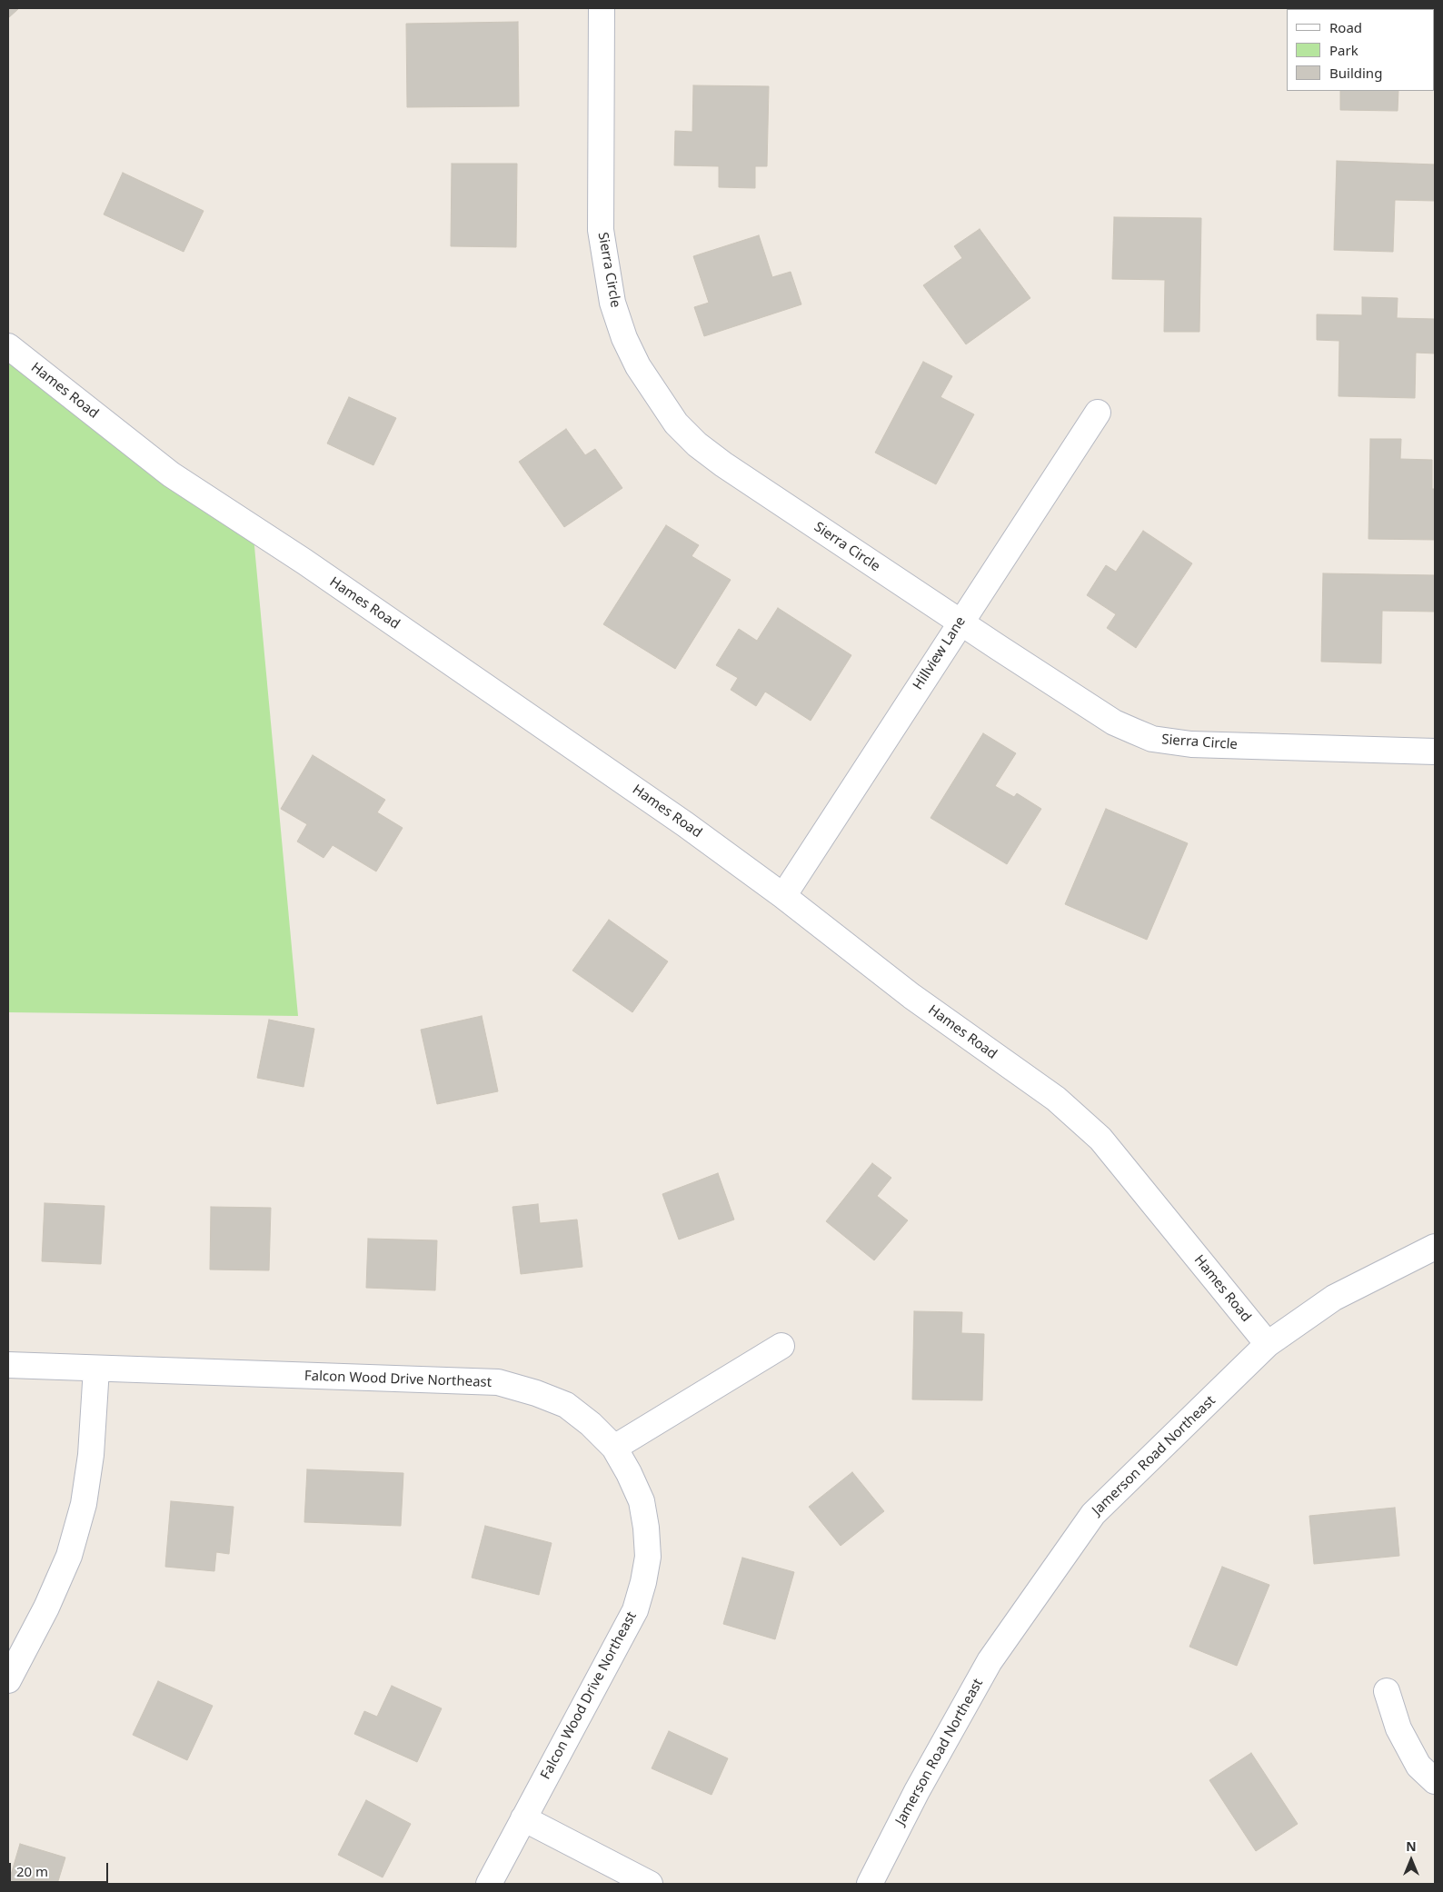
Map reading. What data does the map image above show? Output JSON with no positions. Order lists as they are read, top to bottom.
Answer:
{
  "streets": {
    "street": [
      "Sierra Circle",
      "Hames Road",
      "Hillview Lane",
      "Falcon Wood Drive Northeast",
      "Jamerson Road Northeast"
    ]
  },
  "crossings": [
    ["Sierra Circle", "Hillview Lane"],
    ["Hames Road", "Hillview Lane"],
    ["Hames Road", "Jamerson Road Northeast"]
  ],
  "legend": ["Road", "Park", "Building"],
  "scale_bar": "20 m",
  "north": "top"
}
